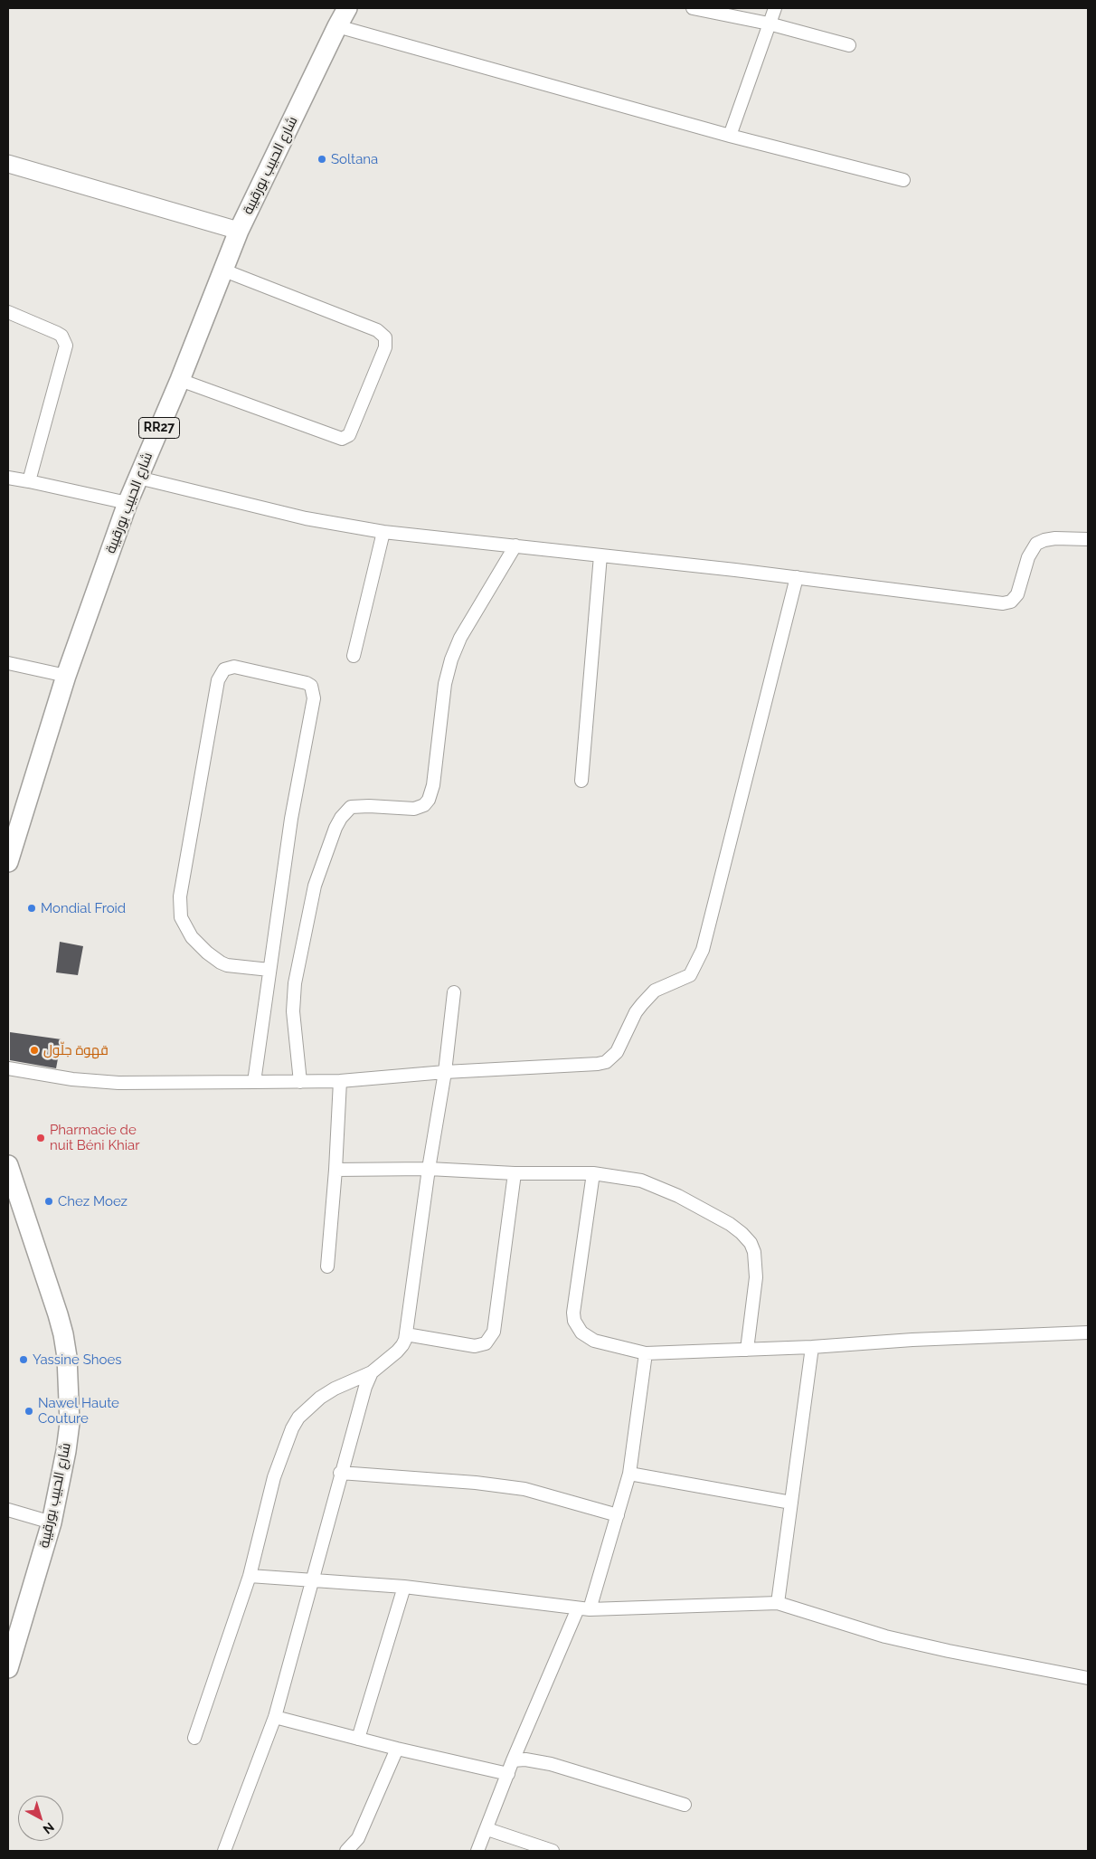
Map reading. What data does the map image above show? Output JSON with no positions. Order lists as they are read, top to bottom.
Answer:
{
  "streets": {
    "main road": ["شارع الحبيب بورقيبة", "RR27"]
  },
  "places": [
    "Soltana",
    "Mondial Froid",
    "قهوة جلّول",
    "Pharmacie de nuit Béni Khiar",
    "Chez Moez",
    "Yassine Shoes",
    "Nawel Haute Couture"
  ],
  "north": "bottom right"
}
